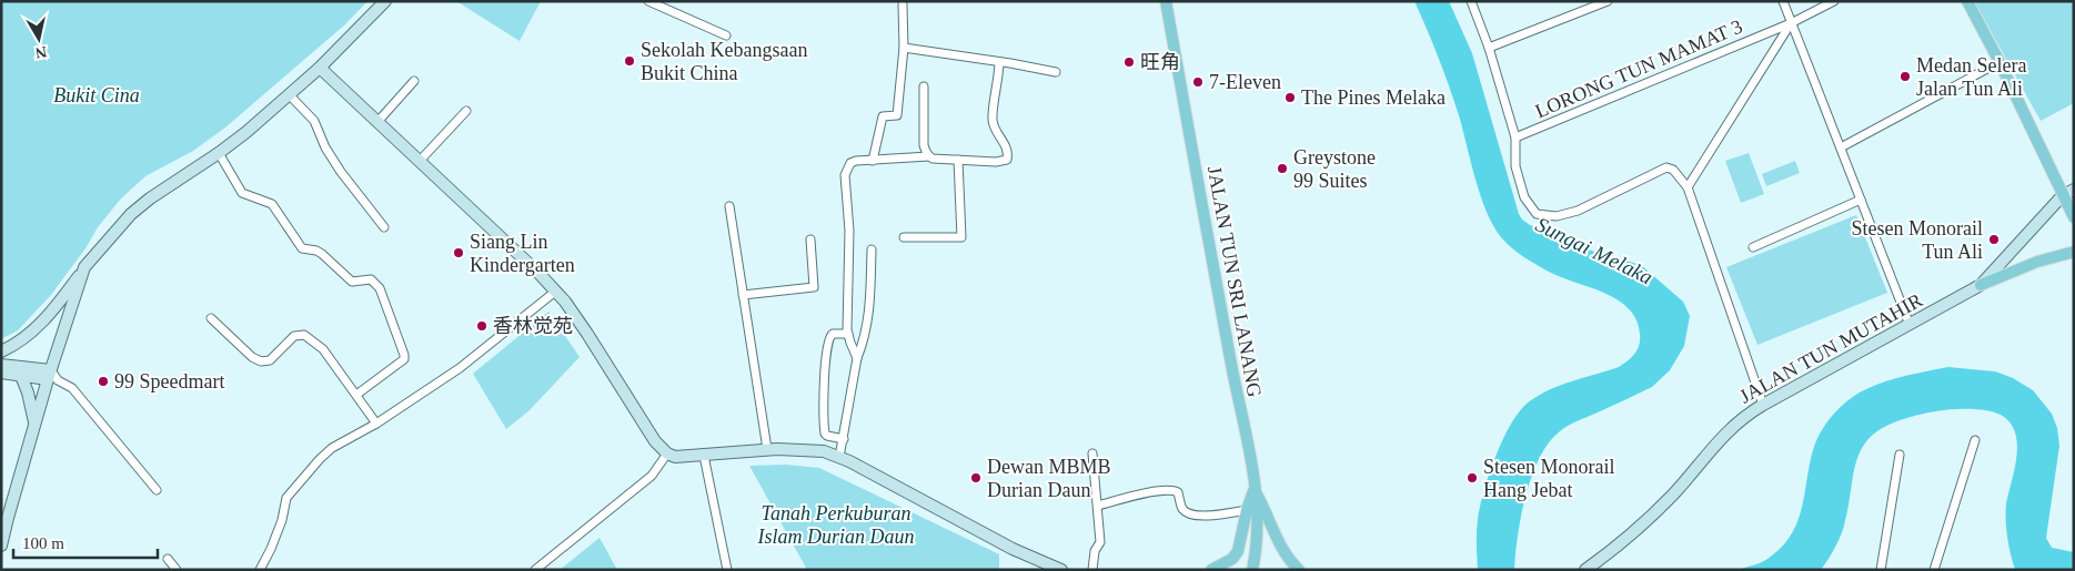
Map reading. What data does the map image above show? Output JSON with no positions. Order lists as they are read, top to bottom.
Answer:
{
  "streets": {
    "main road": ["JALAN TUN SRI LANANG"],
    "street": ["LORONG TUN MAMAT 3", "JALAN TUN MUTAHIR"]
  },
  "water": ["Sungai Melaka"],
  "parks": ["Bukit Cina", "Tanah Perkuburan Islam Durian Daun"],
  "places": [
    "Sekolah Kebangsaan Bukit China",
    "旺角",
    "Medan Selera Jalan Tun Ali",
    "7-Eleven",
    "The Pines Melaka",
    "Greystone 99 Suites",
    "Stesen Monorail Tun Ali",
    "Siang Lin Kindergarten",
    "香林觉苑",
    "99 Speedmart",
    "Dewan MBMB Durian Daun",
    "Stesen Monorail Hang Jebat"
  ],
  "scale_bar": "100 m",
  "north": "bottom"
}
